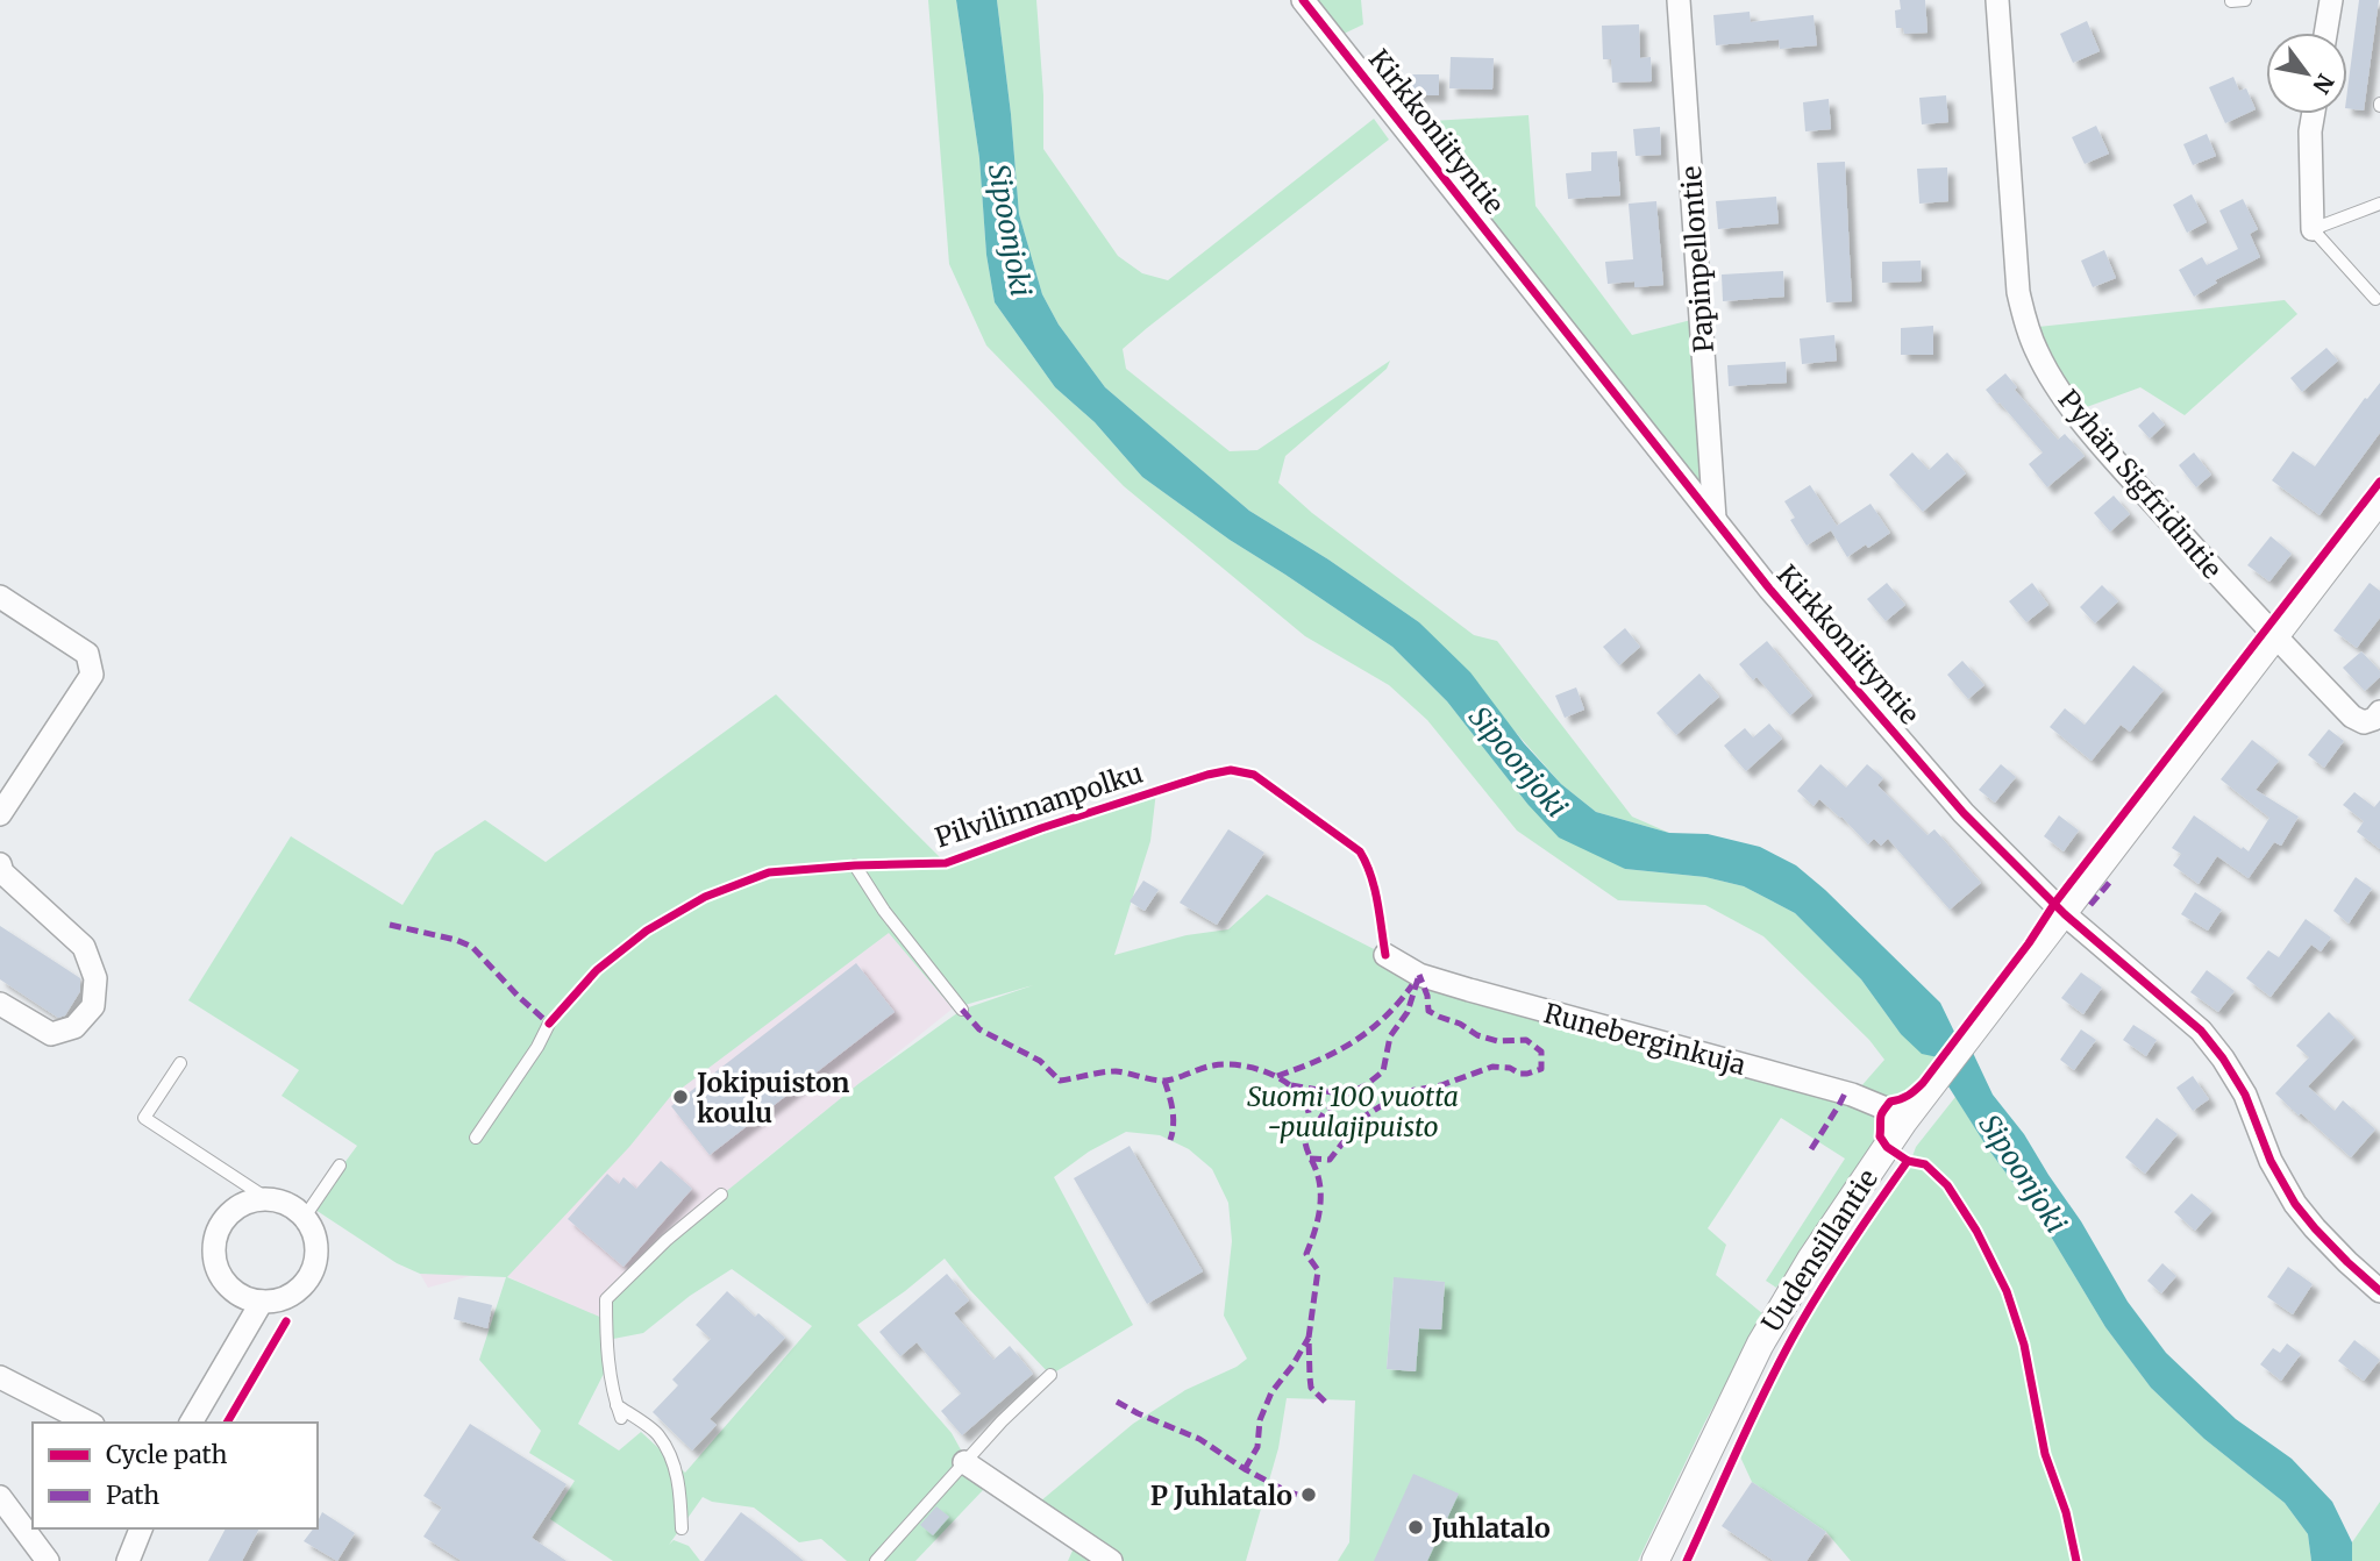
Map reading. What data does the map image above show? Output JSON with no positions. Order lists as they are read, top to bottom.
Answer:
{
  "streets": {
    "street": [
      "Kirkkoniityntie",
      "Papinpellontie",
      "Pyhän Sigfridintie",
      "Runeberginkuja",
      "Uudensillantie"
    ],
    "cycle path": ["Pilvilinnanpolku"]
  },
  "crossings": [
    ["Kirkkoniityntie", "Papinpellontie"],
    ["Kirkkoniityntie", "Uudensillantie"],
    ["Pyhän Sigfridintie", "Uudensillantie"],
    ["Runeberginkuja", "Uudensillantie"]
  ],
  "water": ["Sipoonjoki"],
  "parks": ["Suomi 100 vuotta -puulajipuisto"],
  "places": ["Jokipuiston koulu", "P Juhlatalo", "Juhlatalo"],
  "legend": ["Cycle path", "Path"],
  "north": "bottom right"
}
